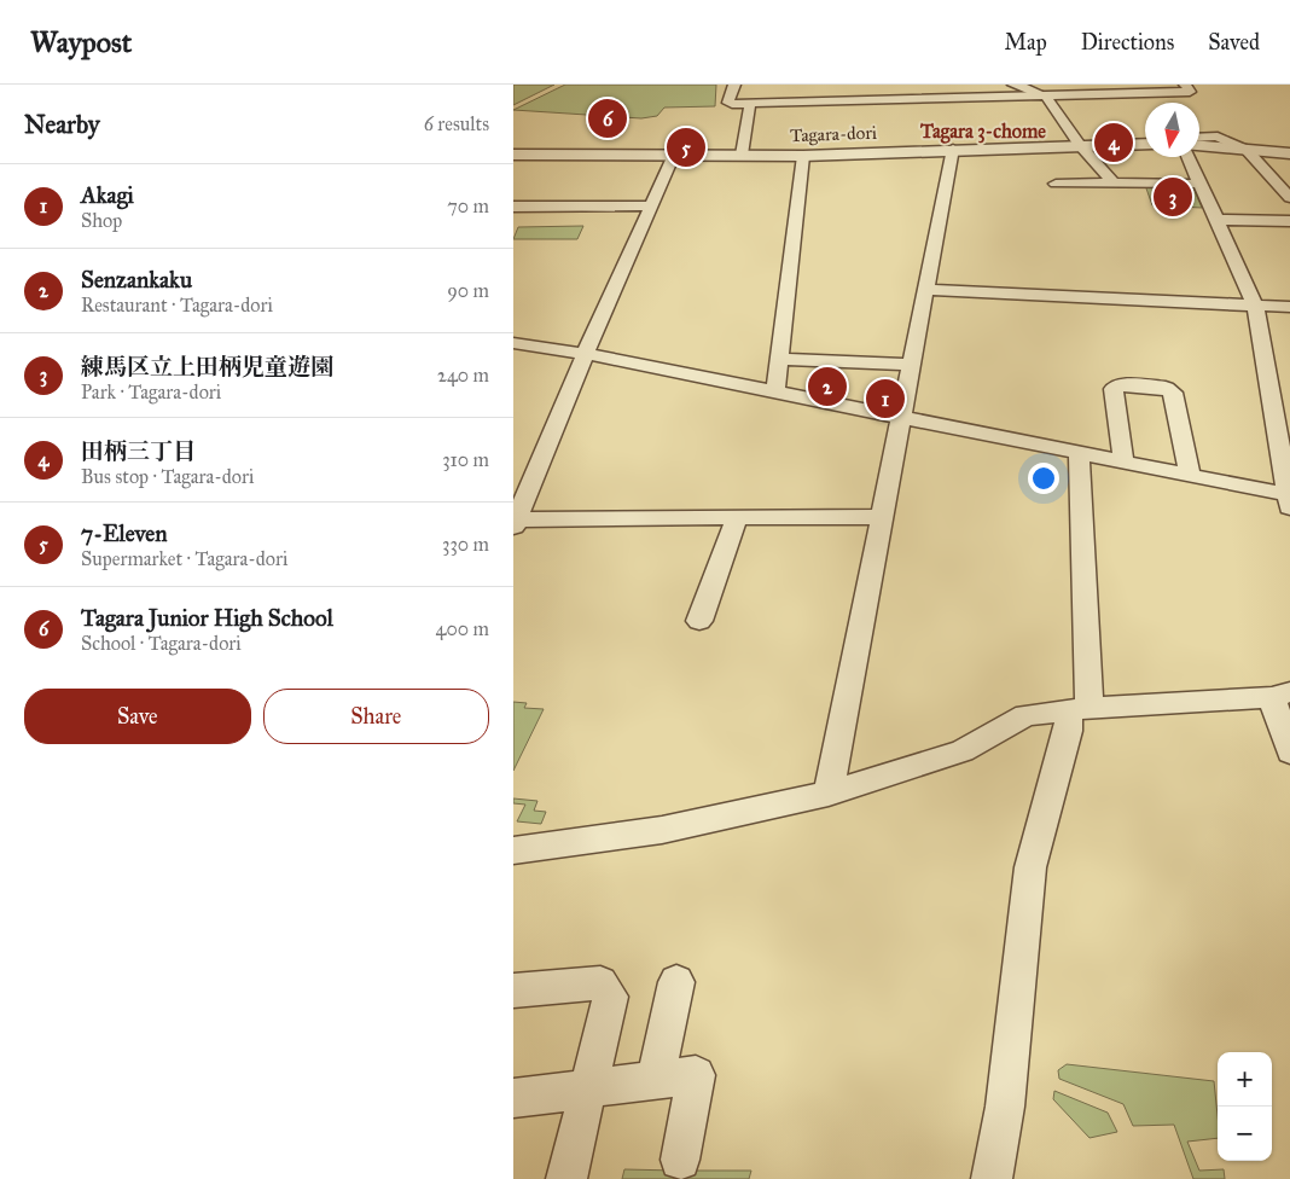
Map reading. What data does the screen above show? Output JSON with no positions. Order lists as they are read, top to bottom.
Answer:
{
  "streets": {
    "street": ["Tagara-dori"]
  },
  "districts": ["Tagara 3-chome"],
  "north": "bottom",
  "page": {
    "header": "Waypost",
    "nav": ["Map", "Directions", "Saved"],
    "heading": ["Nearby", "6 results"],
    "pins": [
      "6",
      "4",
      "5",
      "3",
      "2",
      "1"
    ],
    "list": [
      {
        "mark": "1",
        "name": "Akagi",
        "note": "Shop",
        "value": "70 m"
      },
      {
        "mark": "2",
        "name": "Senzankaku",
        "note": "Restaurant · Tagara-dori",
        "value": "90 m"
      },
      {
        "mark": "3",
        "name": "練馬区立上田柄児童遊園",
        "note": "Park · Tagara-dori",
        "value": "240 m"
      },
      {
        "mark": "4",
        "name": "田柄三丁目",
        "note": "Bus stop · Tagara-dori",
        "value": "310 m"
      },
      {
        "mark": "5",
        "name": "7-Eleven",
        "note": "Supermarket · Tagara-dori",
        "value": "330 m"
      },
      {
        "mark": "6",
        "name": "Tagara Junior High School",
        "note": "School · Tagara-dori",
        "value": "400 m"
      }
    ],
    "buttons": ["Save", "Share"],
    "map_buttons": ["+", "−"]
  }
}
